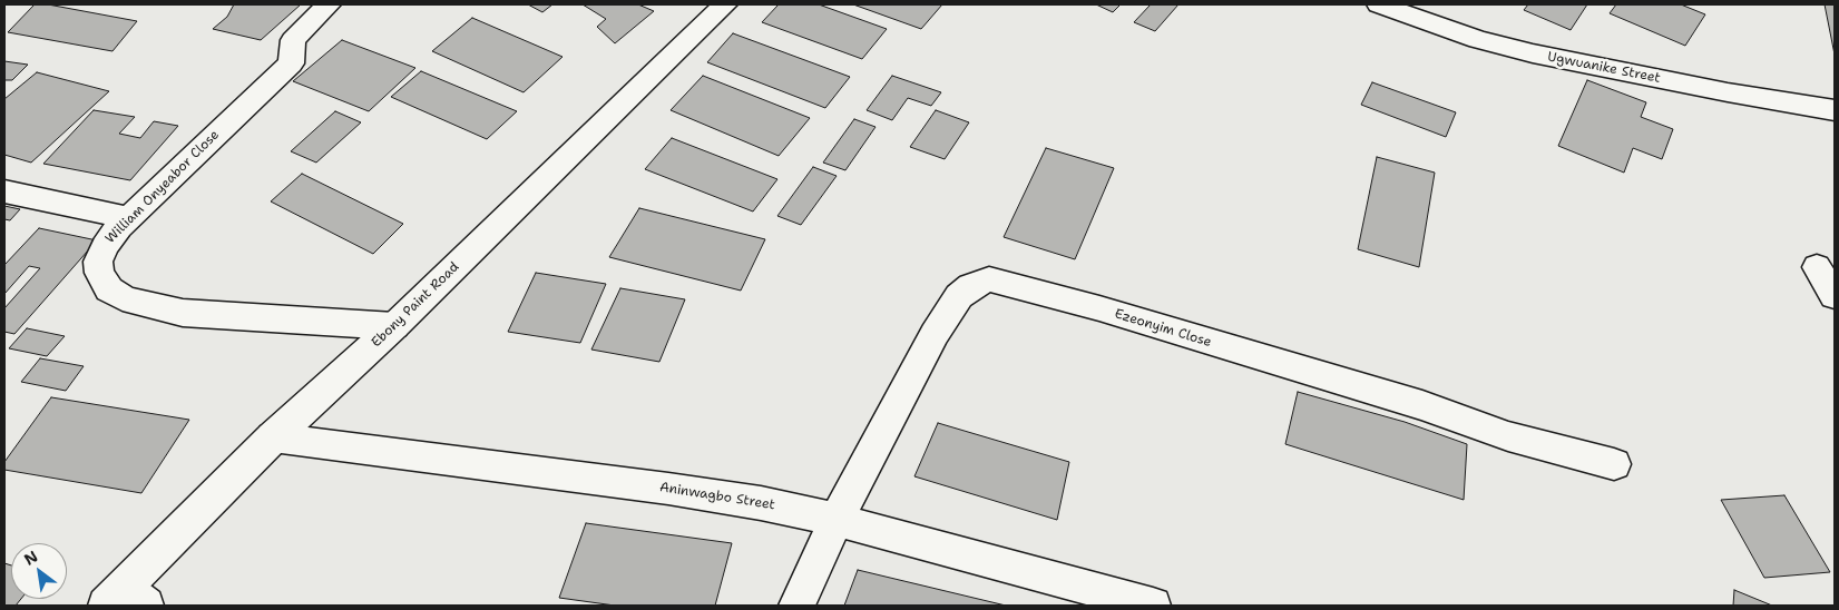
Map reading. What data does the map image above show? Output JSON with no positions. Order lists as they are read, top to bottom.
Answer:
{
  "streets": {
    "street": [
      "Ugwuanike Street",
      "William Onyeabor Close",
      "Ebony Paint Road",
      "Ezeonyim Close",
      "Aninwagbo Street"
    ]
  },
  "crossings": [
    ["William Onyeabor Close", "Ebony Paint Road"],
    ["Ebony Paint Road", "Aninwagbo Street"],
    ["Ezeonyim Close", "Aninwagbo Street"]
  ],
  "north": "top left"
}
